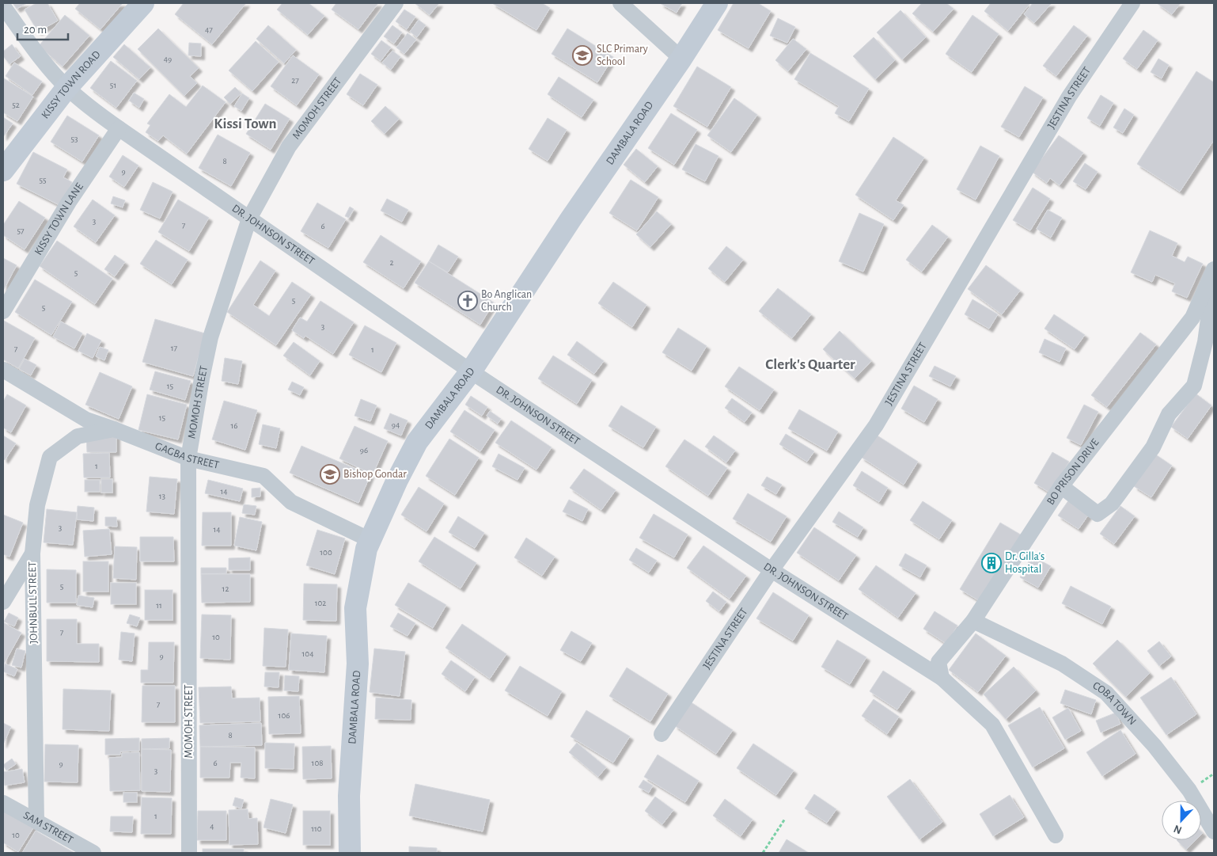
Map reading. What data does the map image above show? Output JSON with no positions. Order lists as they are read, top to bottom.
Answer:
{
  "streets": {
    "street": [
      "KISSY TOWN ROAD",
      "JESTINA STREET",
      "MOMOH STREET",
      "DAMBALA ROAD",
      "KISSY TOWN LANE",
      "DR. JOHNSON STREET",
      "GAGBA STREET",
      "BO PRISON DRIVE",
      "JOHNBULL STREET",
      "COBA TOWN",
      "SAM STREET"
    ]
  },
  "crossings": [
    ["KISSY TOWN ROAD", "DR. JOHNSON STREET"],
    ["JESTINA STREET", "DR. JOHNSON STREET"],
    ["MOMOH STREET", "DR. JOHNSON STREET"],
    ["MOMOH STREET", "GAGBA STREET"],
    ["DAMBALA ROAD", "DR. JOHNSON STREET"],
    ["DAMBALA ROAD", "GAGBA STREET"],
    ["KISSY TOWN LANE", "DR. JOHNSON STREET"],
    ["DR. JOHNSON STREET", "BO PRISON DRIVE"],
    ["GAGBA STREET", "JOHNBULL STREET"],
    ["BO PRISON DRIVE", "COBA TOWN"],
    ["JOHNBULL STREET", "SAM STREET"]
  ],
  "districts": ["Kissi Town", "Clerk's Quarter"],
  "places": {
    "school or university": ["SLC Primary School", "Bishop Gondar"],
    "church": ["Bo Anglican Church"],
    "building": ["Dr. Gilla's Hospital"]
  },
  "house_numbers": [
    "47",
    "49",
    "27",
    "51",
    "52",
    "53",
    "8",
    "9",
    "55",
    "3",
    "7",
    "6",
    "57",
    "2",
    "5",
    "5",
    "5",
    "3",
    "17",
    "7",
    "1",
    "15",
    "15",
    "94",
    "16",
    "96",
    "1",
    "14",
    "13",
    "3",
    "14",
    "100",
    "5",
    "12",
    "102",
    "11",
    "7",
    "10",
    "104",
    "9",
    "7",
    "106",
    "8",
    "6",
    "108",
    "9",
    "3",
    "1",
    "4",
    "110",
    "10"
  ],
  "scale_bar": "20 m",
  "north": "bottom"
}
